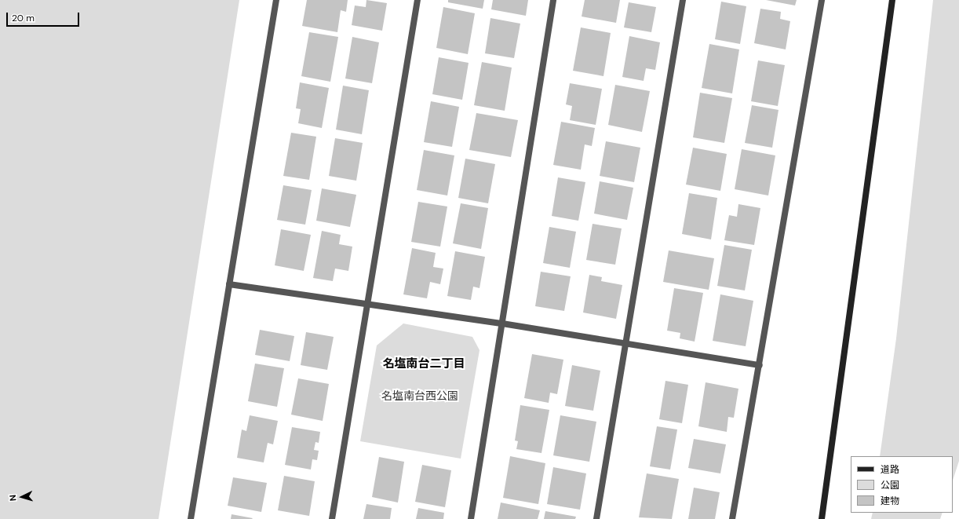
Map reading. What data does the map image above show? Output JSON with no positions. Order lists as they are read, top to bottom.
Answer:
{
  "districts": ["名塩南台二丁目"],
  "parks": ["名塩南台西公園"],
  "legend": ["道路", "公園", "建物"],
  "scale_bar": "20 m",
  "north": "left"
}
